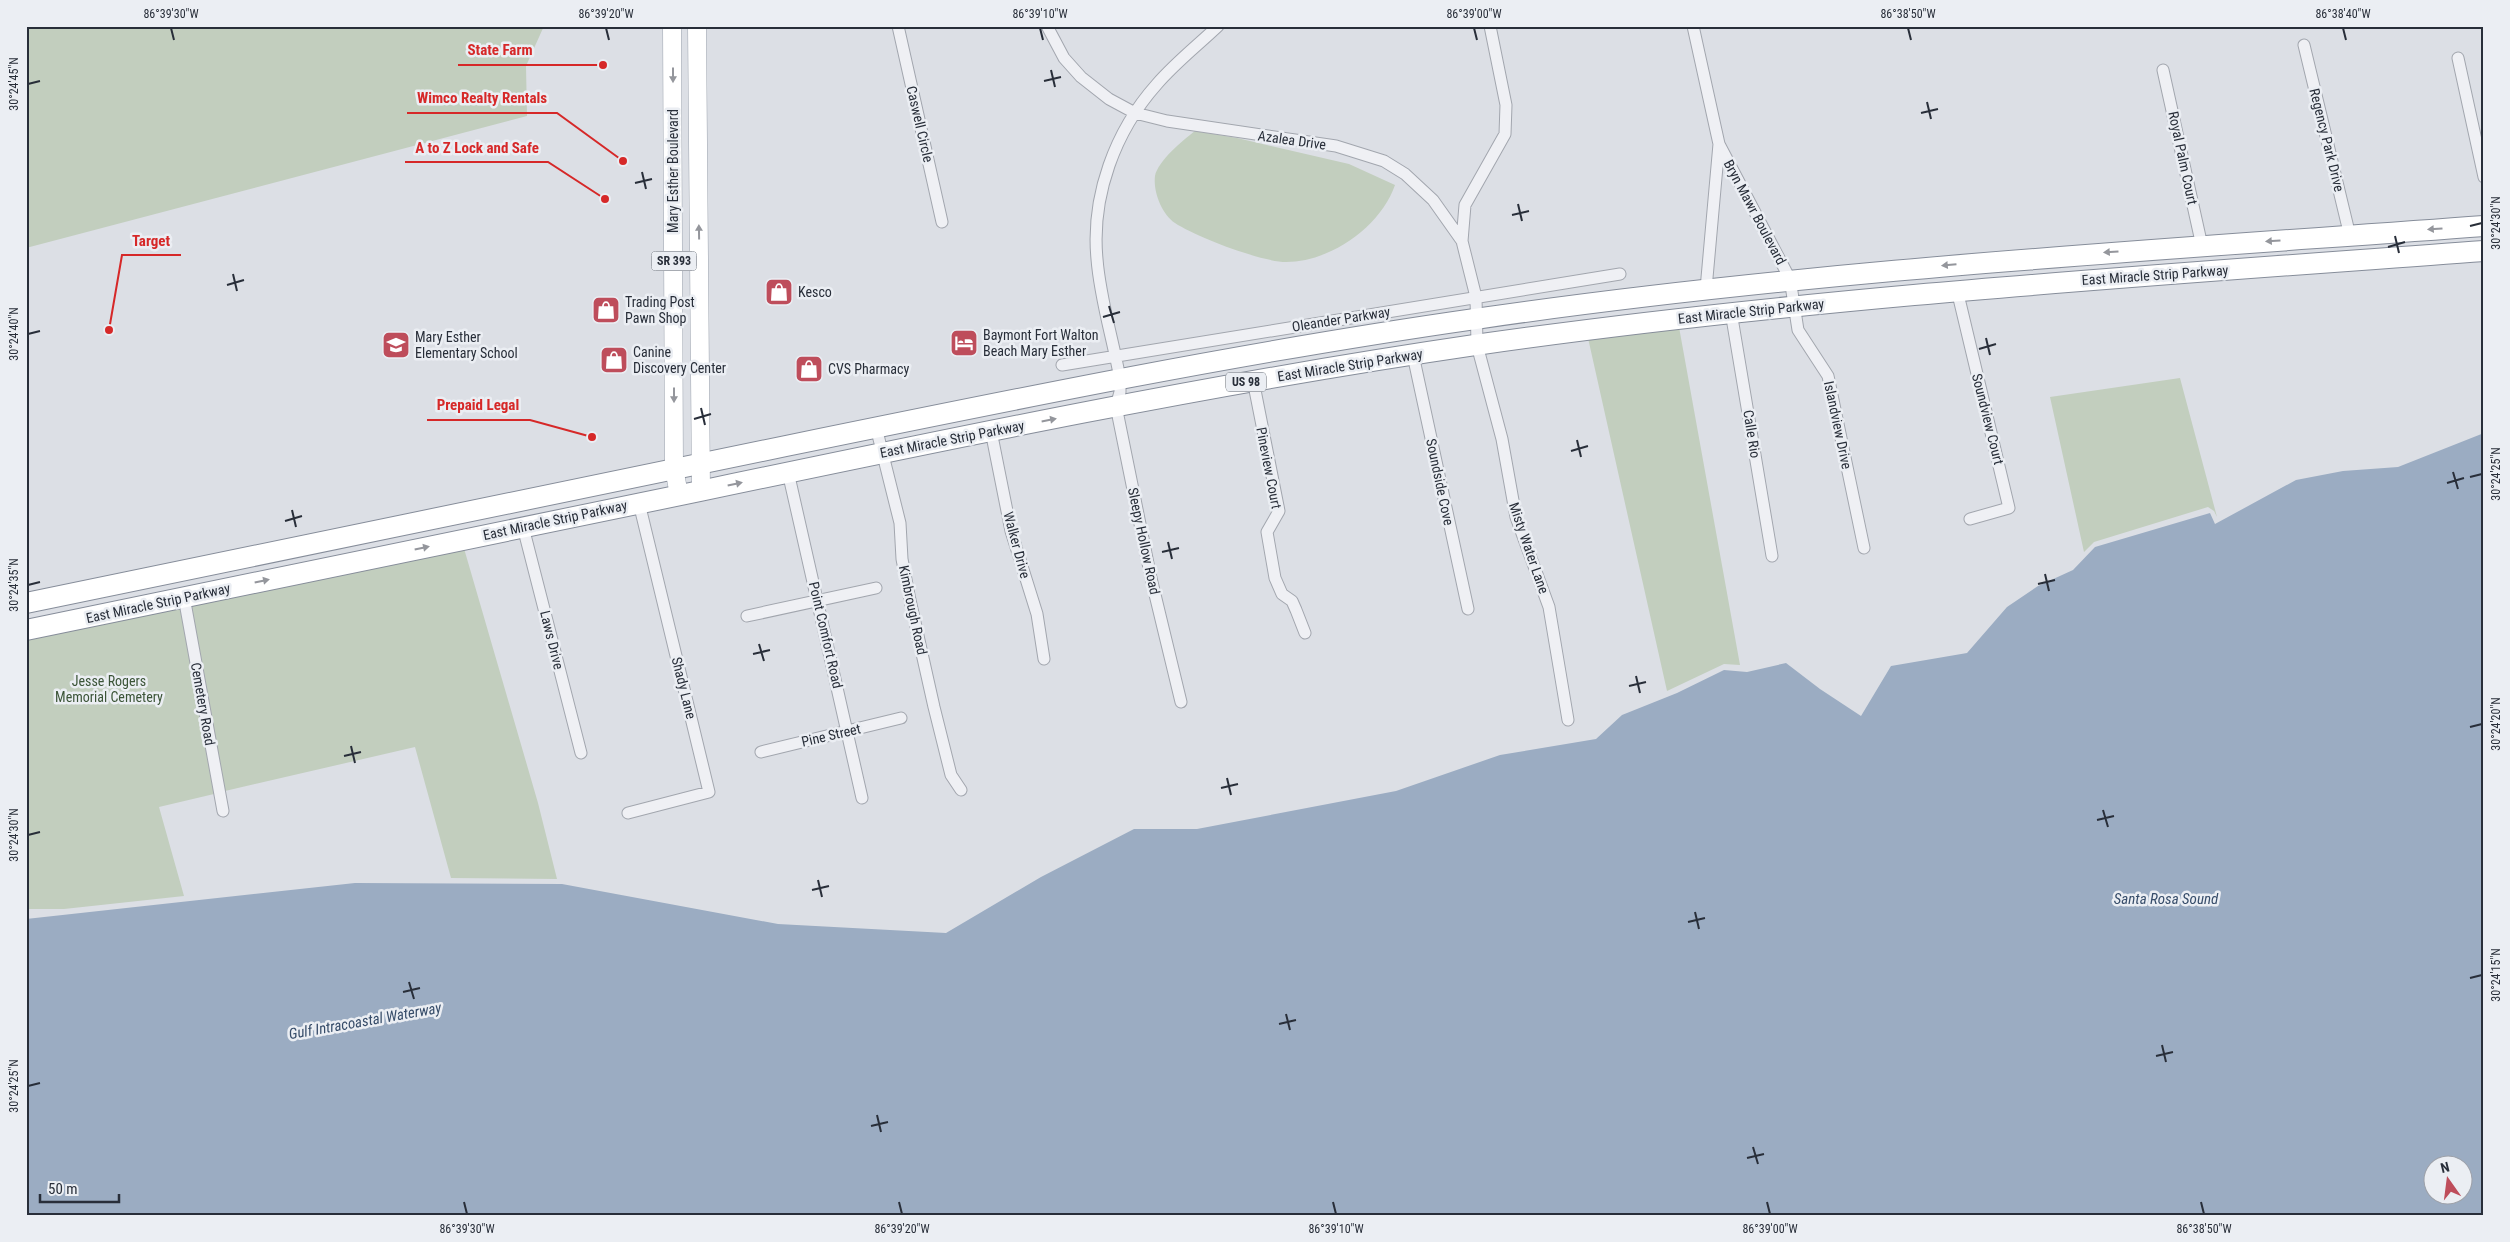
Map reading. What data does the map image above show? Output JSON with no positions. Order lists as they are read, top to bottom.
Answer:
{
  "streets": {
    "highway": ["East Miracle Strip Parkway", "US 98"],
    "main road": ["Mary Esther Boulevard", "SR 393"],
    "street": [
      "Caswell Circle",
      "Azalea Drive",
      "Regency Park Drive",
      "Royal Palm Court",
      "Bryn Mawr Boulevard",
      "Oleander Parkway",
      "Soundview Court",
      "Islandview Drive",
      "Calle Rio",
      "Pineview Court",
      "Soundside Cove",
      "Sleepy Hollow Road",
      "Walker Drive",
      "Misty Water Lane",
      "Kimbrough Road",
      "Point Comfort Road",
      "Laws Drive",
      "Shady Lane",
      "Cemetery Road",
      "Pine Street"
    ]
  },
  "crossings": [
    ["Azalea Drive", "East Miracle Strip Parkway"],
    ["Azalea Drive", "Oleander Parkway"],
    ["Azalea Drive", "Sleepy Hollow Road"],
    ["Azalea Drive", "Misty Water Lane"],
    ["Regency Park Drive", "East Miracle Strip Parkway"],
    ["Royal Palm Court", "East Miracle Strip Parkway"],
    ["Mary Esther Boulevard", "East Miracle Strip Parkway"],
    ["Bryn Mawr Boulevard", "East Miracle Strip Parkway"],
    ["Bryn Mawr Boulevard", "Islandview Drive"],
    ["East Miracle Strip Parkway", "Soundview Court"],
    ["East Miracle Strip Parkway", "Islandview Drive"],
    ["East Miracle Strip Parkway", "Calle Rio"],
    ["East Miracle Strip Parkway", "Pineview Court"],
    ["East Miracle Strip Parkway", "Soundside Cove"],
    ["East Miracle Strip Parkway", "Sleepy Hollow Road"],
    ["East Miracle Strip Parkway", "Walker Drive"],
    ["East Miracle Strip Parkway", "Misty Water Lane"],
    ["East Miracle Strip Parkway", "Kimbrough Road"],
    ["East Miracle Strip Parkway", "Point Comfort Road"],
    ["East Miracle Strip Parkway", "Laws Drive"],
    ["East Miracle Strip Parkway", "Shady Lane"],
    ["East Miracle Strip Parkway", "Cemetery Road"],
    ["Oleander Parkway", "Sleepy Hollow Road"],
    ["Point Comfort Road", "Pine Street"]
  ],
  "water": ["Santa Rosa Sound", "Gulf Intracoastal Waterway"],
  "parks": ["Jesse Rogers Memorial Cemetery"],
  "places": {
    "other": [
      "State Farm",
      "Wimco Realty Rentals",
      "A to Z Lock and Safe",
      "Target",
      "Prepaid Legal"
    ],
    "shop": [
      "Kesco",
      "Trading Post Pawn Shop",
      "Canine Discovery Center",
      "CVS Pharmacy"
    ],
    "hotel": ["Baymont Fort Walton Beach Mary Esther"],
    "school or university": ["Mary Esther Elementary School"]
  },
  "scale_bar": "50 m",
  "north": "top",
  "coordinates": [
    "86°39'30\"W",
    "86°39'20\"W",
    "86°39'10\"W",
    "86°39'00\"W",
    "86°38'50\"W",
    "86°38'40\"W",
    "30°24'45\"N",
    "30°24'30\"N",
    "30°24'40\"N",
    "30°24'25\"N",
    "30°24'35\"N",
    "30°24'20\"N",
    "30°24'15\"N"
  ]
}
